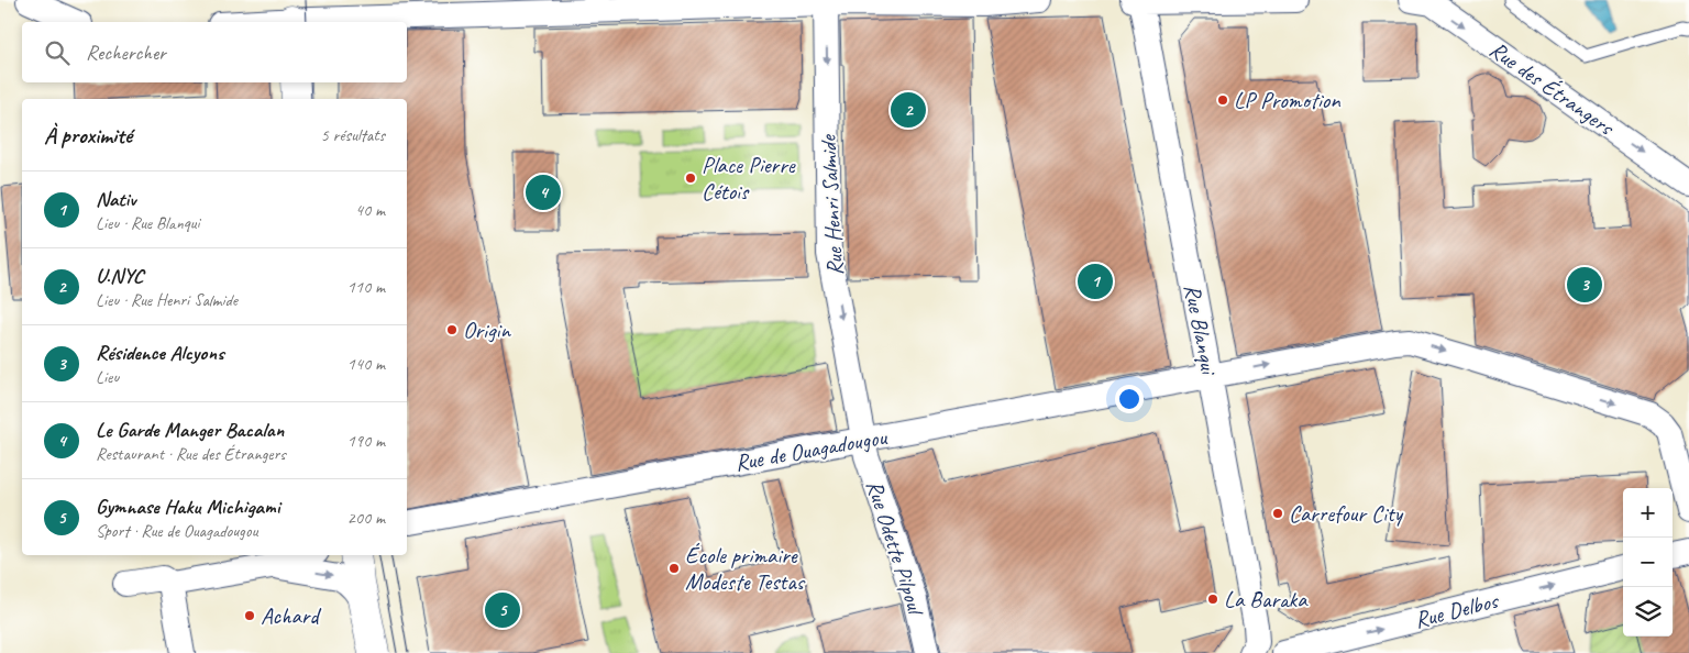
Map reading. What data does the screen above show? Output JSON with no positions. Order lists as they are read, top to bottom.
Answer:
{
  "streets": {
    "street": [
      "Rue des Étrangers",
      "Rue Henri Salmide",
      "Rue Blanqui",
      "Rue de Ouagadougou",
      "Rue Odette Pilpoul",
      "Rue Delbos"
    ]
  },
  "crossings": [
    ["Rue Henri Salmide", "Rue de Ouagadougou"],
    ["Rue Henri Salmide", "Rue Odette Pilpoul"],
    ["Rue Blanqui", "Rue de Ouagadougou"],
    ["Rue de Ouagadougou", "Rue Odette Pilpoul"]
  ],
  "one_way": [
    "Rue des Étrangers",
    "Rue Henri Salmide",
    "Rue de Ouagadougou",
    "Rue Delbos"
  ],
  "places": [
    "LP Promotion",
    "Place Pierre Cétois",
    "Origin",
    "Carrefour City",
    "École primaire Modeste Testas",
    "La Baraka",
    "Achard"
  ],
  "page": {
    "search": "Rechercher",
    "pins": [
      "2",
      "4",
      "1",
      "3",
      "5"
    ],
    "heading": ["À proximité", "5 résultats"],
    "list": [
      {
        "mark": "1",
        "name": "Nativ",
        "note": "Lieu · Rue Blanqui",
        "value": "40 m"
      },
      {
        "mark": "2",
        "name": "U.NYC",
        "note": "Lieu · Rue Henri Salmide",
        "value": "110 m"
      },
      {
        "mark": "3",
        "name": "Résidence Alcyons",
        "note": "Lieu",
        "value": "140 m"
      },
      {
        "mark": "4",
        "name": "Le Garde Manger Bacalan",
        "note": "Restaurant · Rue des Étrangers",
        "value": "190 m"
      },
      {
        "mark": "5",
        "name": "Gymnase Haku Michigami",
        "note": "Sport · Rue de Ouagadougou",
        "value": "200 m"
      }
    ],
    "map_buttons": ["+", "−"]
  }
}
